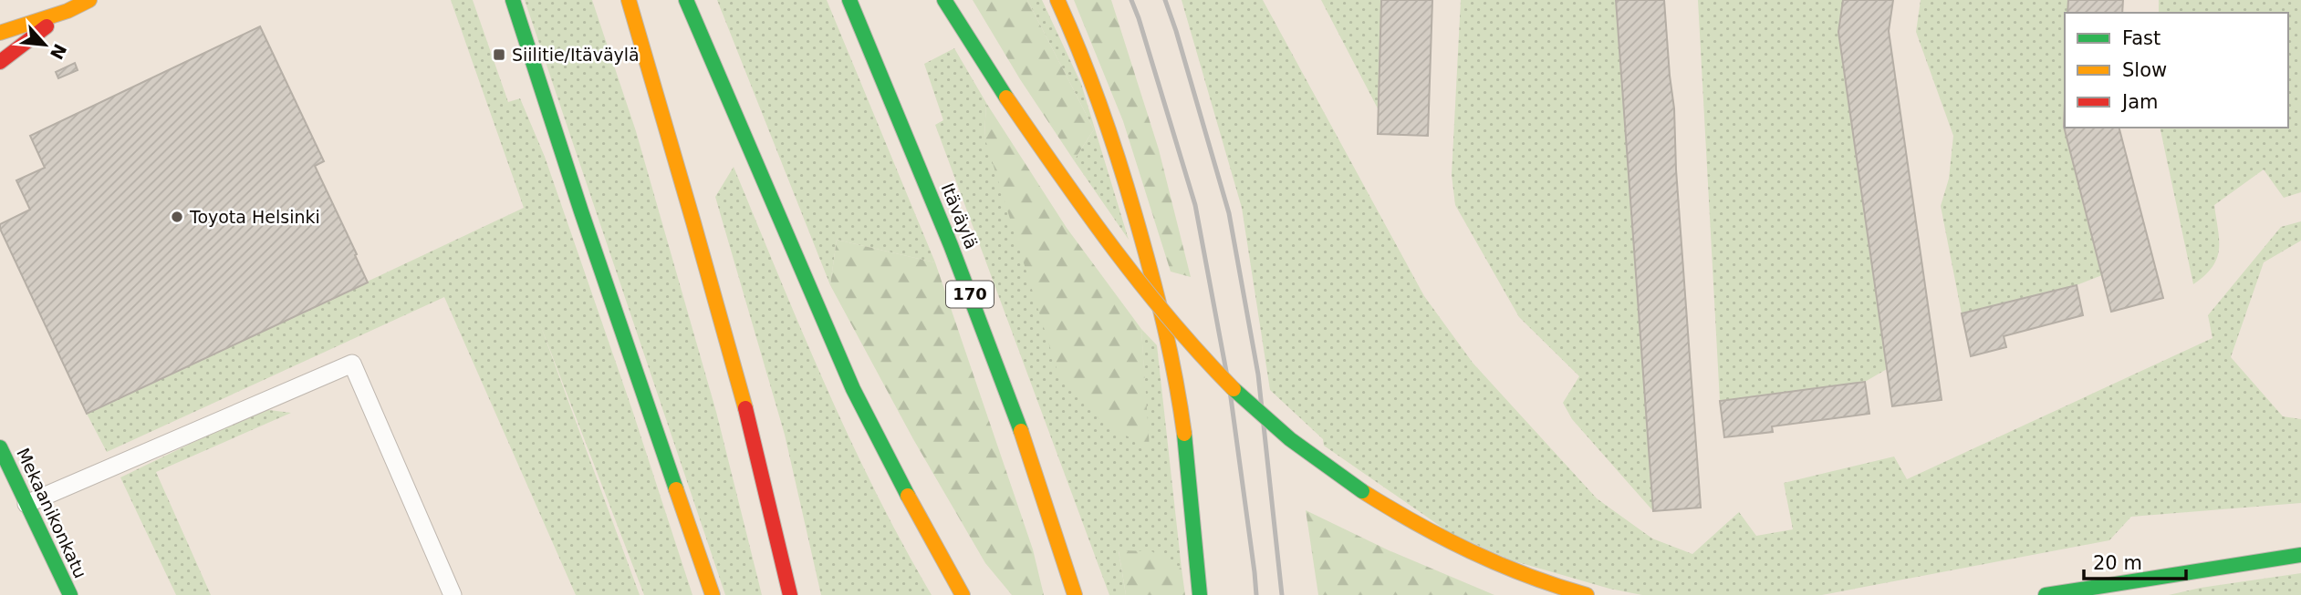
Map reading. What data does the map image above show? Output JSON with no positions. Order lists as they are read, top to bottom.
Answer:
{
  "streets": {
    "main road": ["Itäväylä", "170", "Mekaanikonkatu"]
  },
  "places": {
    "transit": ["Siilitie/Itäväylä"],
    "other": ["Toyota Helsinki"]
  },
  "legend": ["Fast", "Slow", "Jam"],
  "scale_bar": "20 m",
  "north": "bottom right"
}
